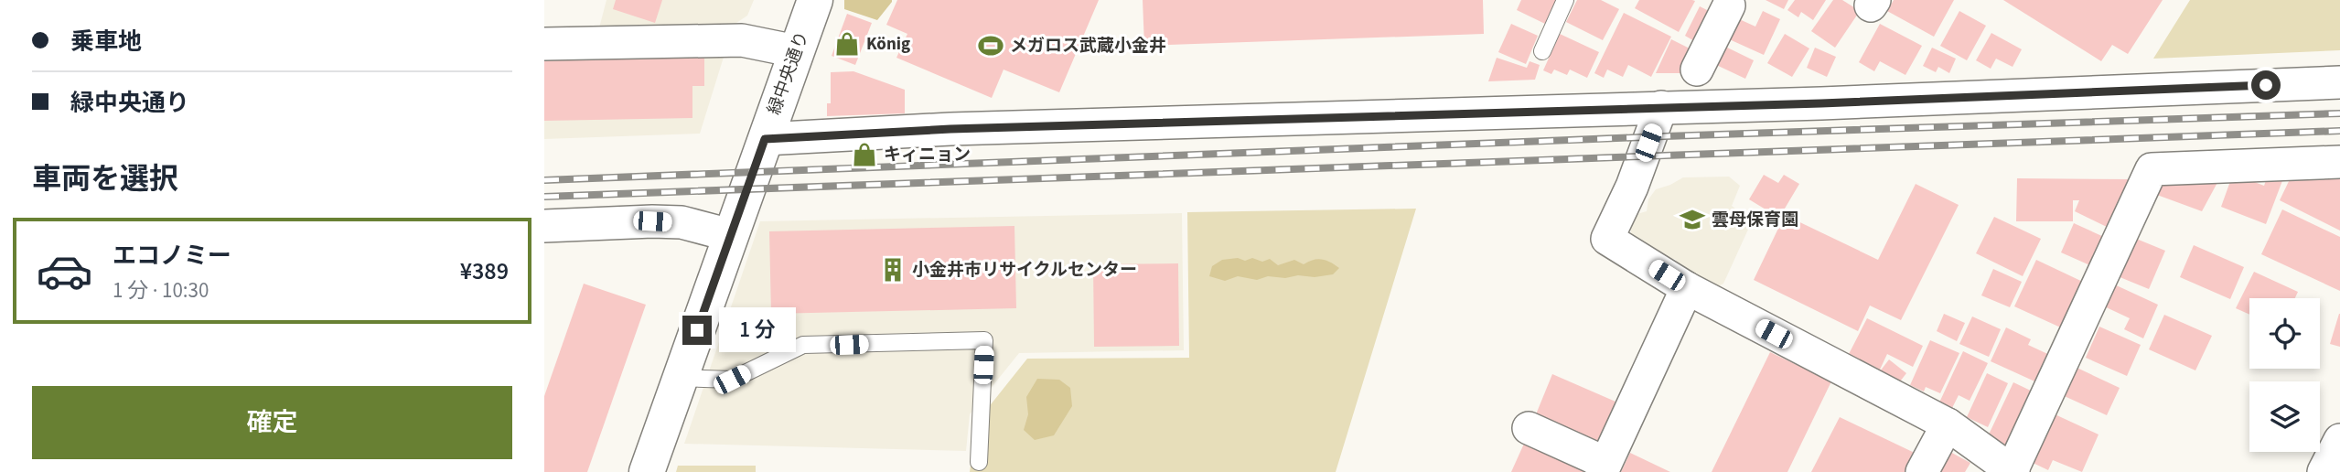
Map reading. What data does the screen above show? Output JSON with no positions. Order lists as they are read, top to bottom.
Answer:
{
  "streets": {
    "street": ["緑中央通り"]
  },
  "places": {
    "shop": ["König", "キィニョン"],
    "sports": ["メガロス武蔵小金井"],
    "school or university": ["雲母保育園"],
    "building": ["小金井市リサイクルセンター"]
  },
  "page": {
    "banner": ["乗車地", "緑中央通り"],
    "heading": "車両を選択",
    "list": [
      {
        "name": "エコノミー",
        "note": "1 分 · 10:30",
        "value": "¥389"
      }
    ],
    "bubble": "1 分",
    "buttons": "確定"
  }
}
